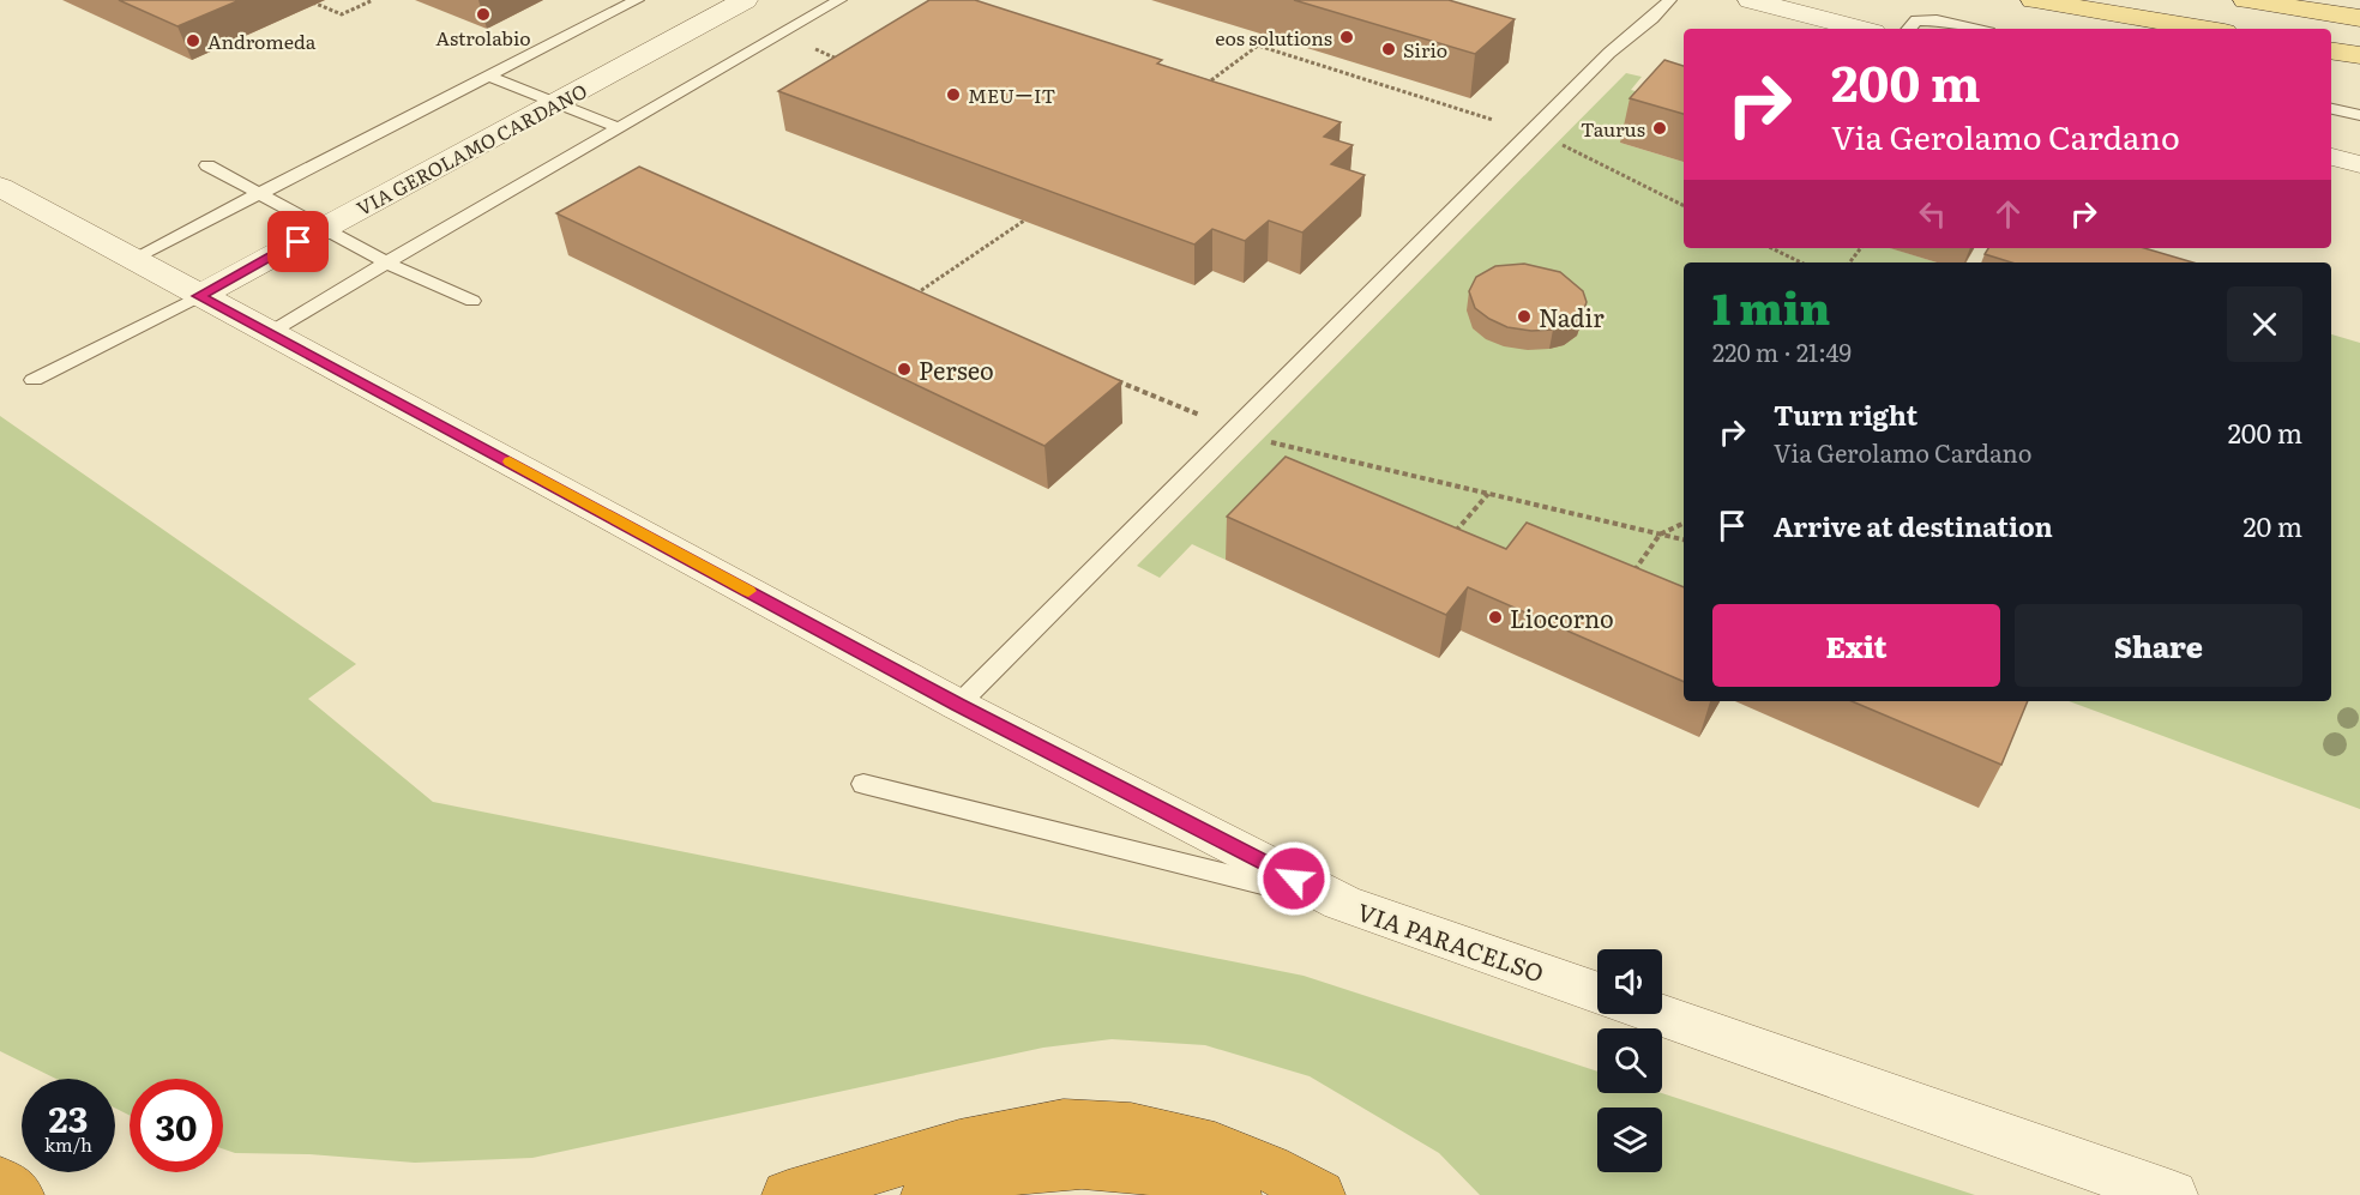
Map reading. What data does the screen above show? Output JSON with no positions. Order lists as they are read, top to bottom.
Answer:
{
  "streets": {
    "street": ["VIA GEROLAMO CARDANO", "VIA PARACELSO"]
  },
  "crossings": [
    ["VIA GEROLAMO CARDANO", "VIA PARACELSO"]
  ],
  "places": [
    "Astrolabio",
    "eos solutions",
    "Andromeda",
    "Sirio",
    "MEUーIT",
    "Taurus",
    "Nadir",
    "Perseo",
    "Liocorno"
  ],
  "page": {
    "turn": ["200 m", "Via Gerolamo Cardano"],
    "heading": ["1 min", "220 m · 21:49"],
    "list": [
      {
        "name": "Turn right",
        "note": "Via Gerolamo Cardano",
        "value": "200 m"
      },
      {
        "name": "Arrive at destination",
        "value": "20 m"
      }
    ],
    "buttons": ["Exit", "Share"],
    "speed": "23 km/h",
    "limit": "30"
  }
}
